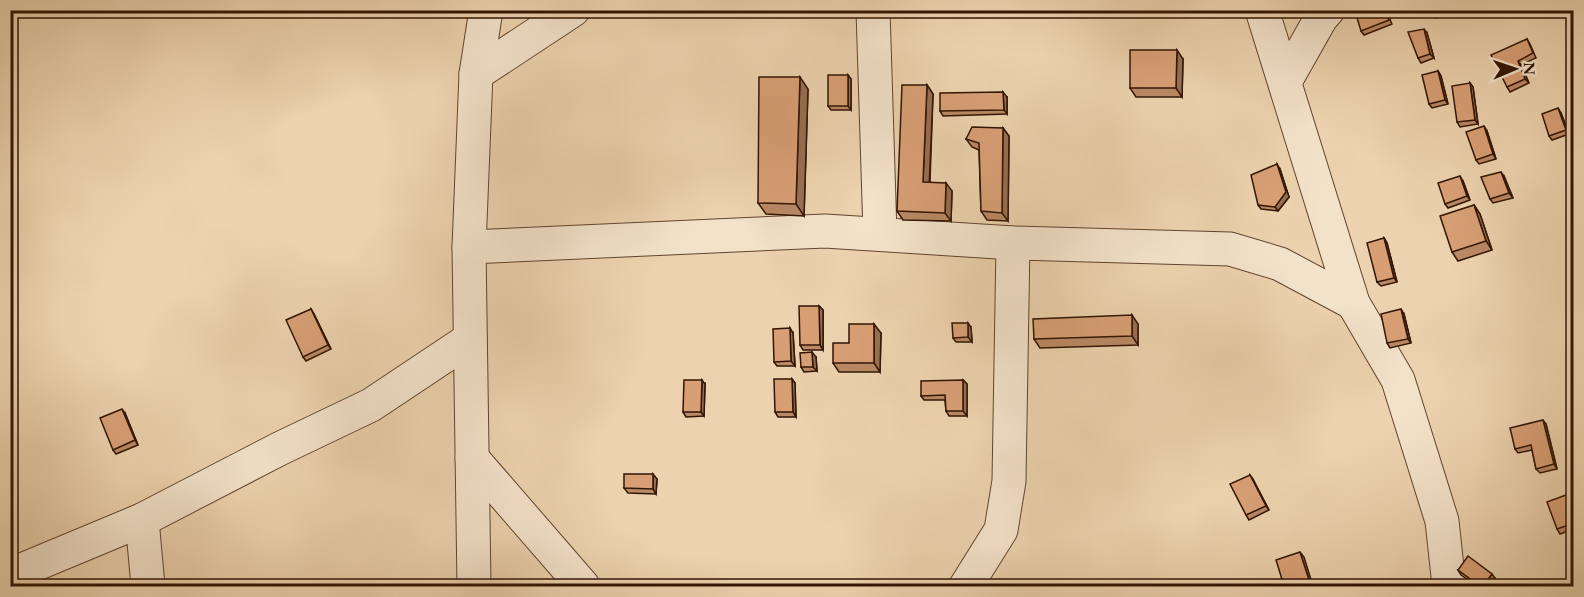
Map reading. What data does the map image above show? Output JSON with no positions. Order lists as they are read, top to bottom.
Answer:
{
  "north": "right"
}
